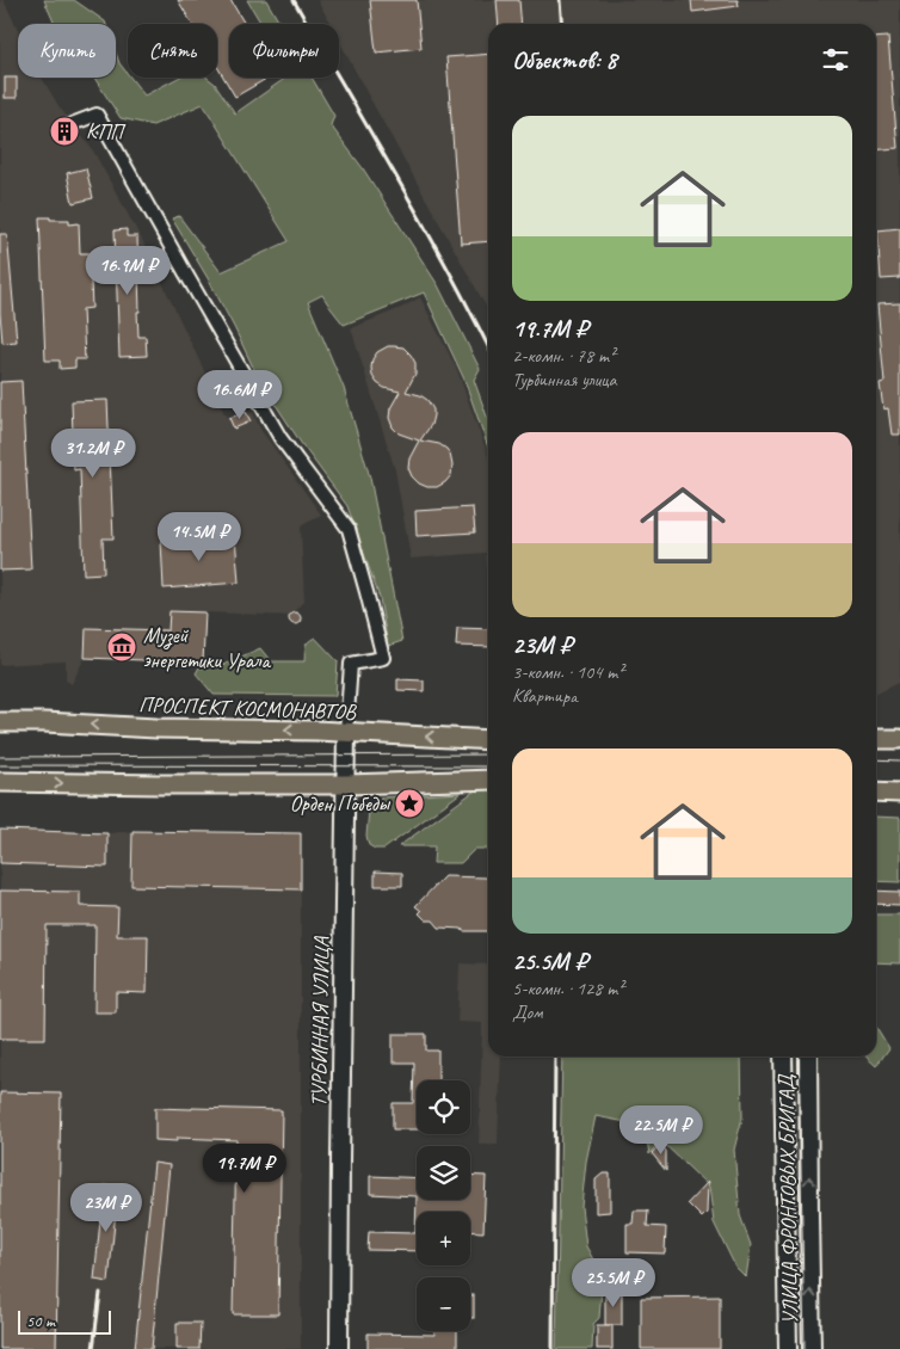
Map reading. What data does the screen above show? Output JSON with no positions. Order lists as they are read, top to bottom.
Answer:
{
  "streets": {
    "main road": ["ПРОСПЕКТ КОСМОНАВТОВ", "ТУРБИННАЯ УЛИЦА", "УЛИЦА ФРОНТОВЫХ БРИГАД"]
  },
  "crossings": [
    ["ПРОСПЕКТ КОСМОНАВТОВ", "ТУРБИННАЯ УЛИЦА"]
  ],
  "places": {
    "building": ["КПП"],
    "museum": ["Музей энергетики Урала"],
    "place": ["Орден Победы"]
  },
  "scale_bar": "50 m",
  "page": {
    "chip": ["Купить", "Снять", "Фильтры"],
    "heading": "Объектов: 8",
    "list": [
      {
        "name": "19.7M ₽",
        "note": "2-комн. · 78 m² · Турбинная улица"
      },
      {
        "name": "23M ₽",
        "note": "3-комн. · 104 m² · Квартира"
      },
      {
        "name": "25.5M ₽",
        "note": "5-комн. · 128 m² · Дом"
      }
    ],
    "price": [
      "16.9M ₽",
      "16.6M ₽",
      "31.2M ₽",
      "14.5M ₽",
      "22.5M ₽",
      "19.7M ₽",
      "23M ₽",
      "25.5M ₽"
    ],
    "map_buttons": ["+", "−"],
    "scale": "50 m"
  }
}
